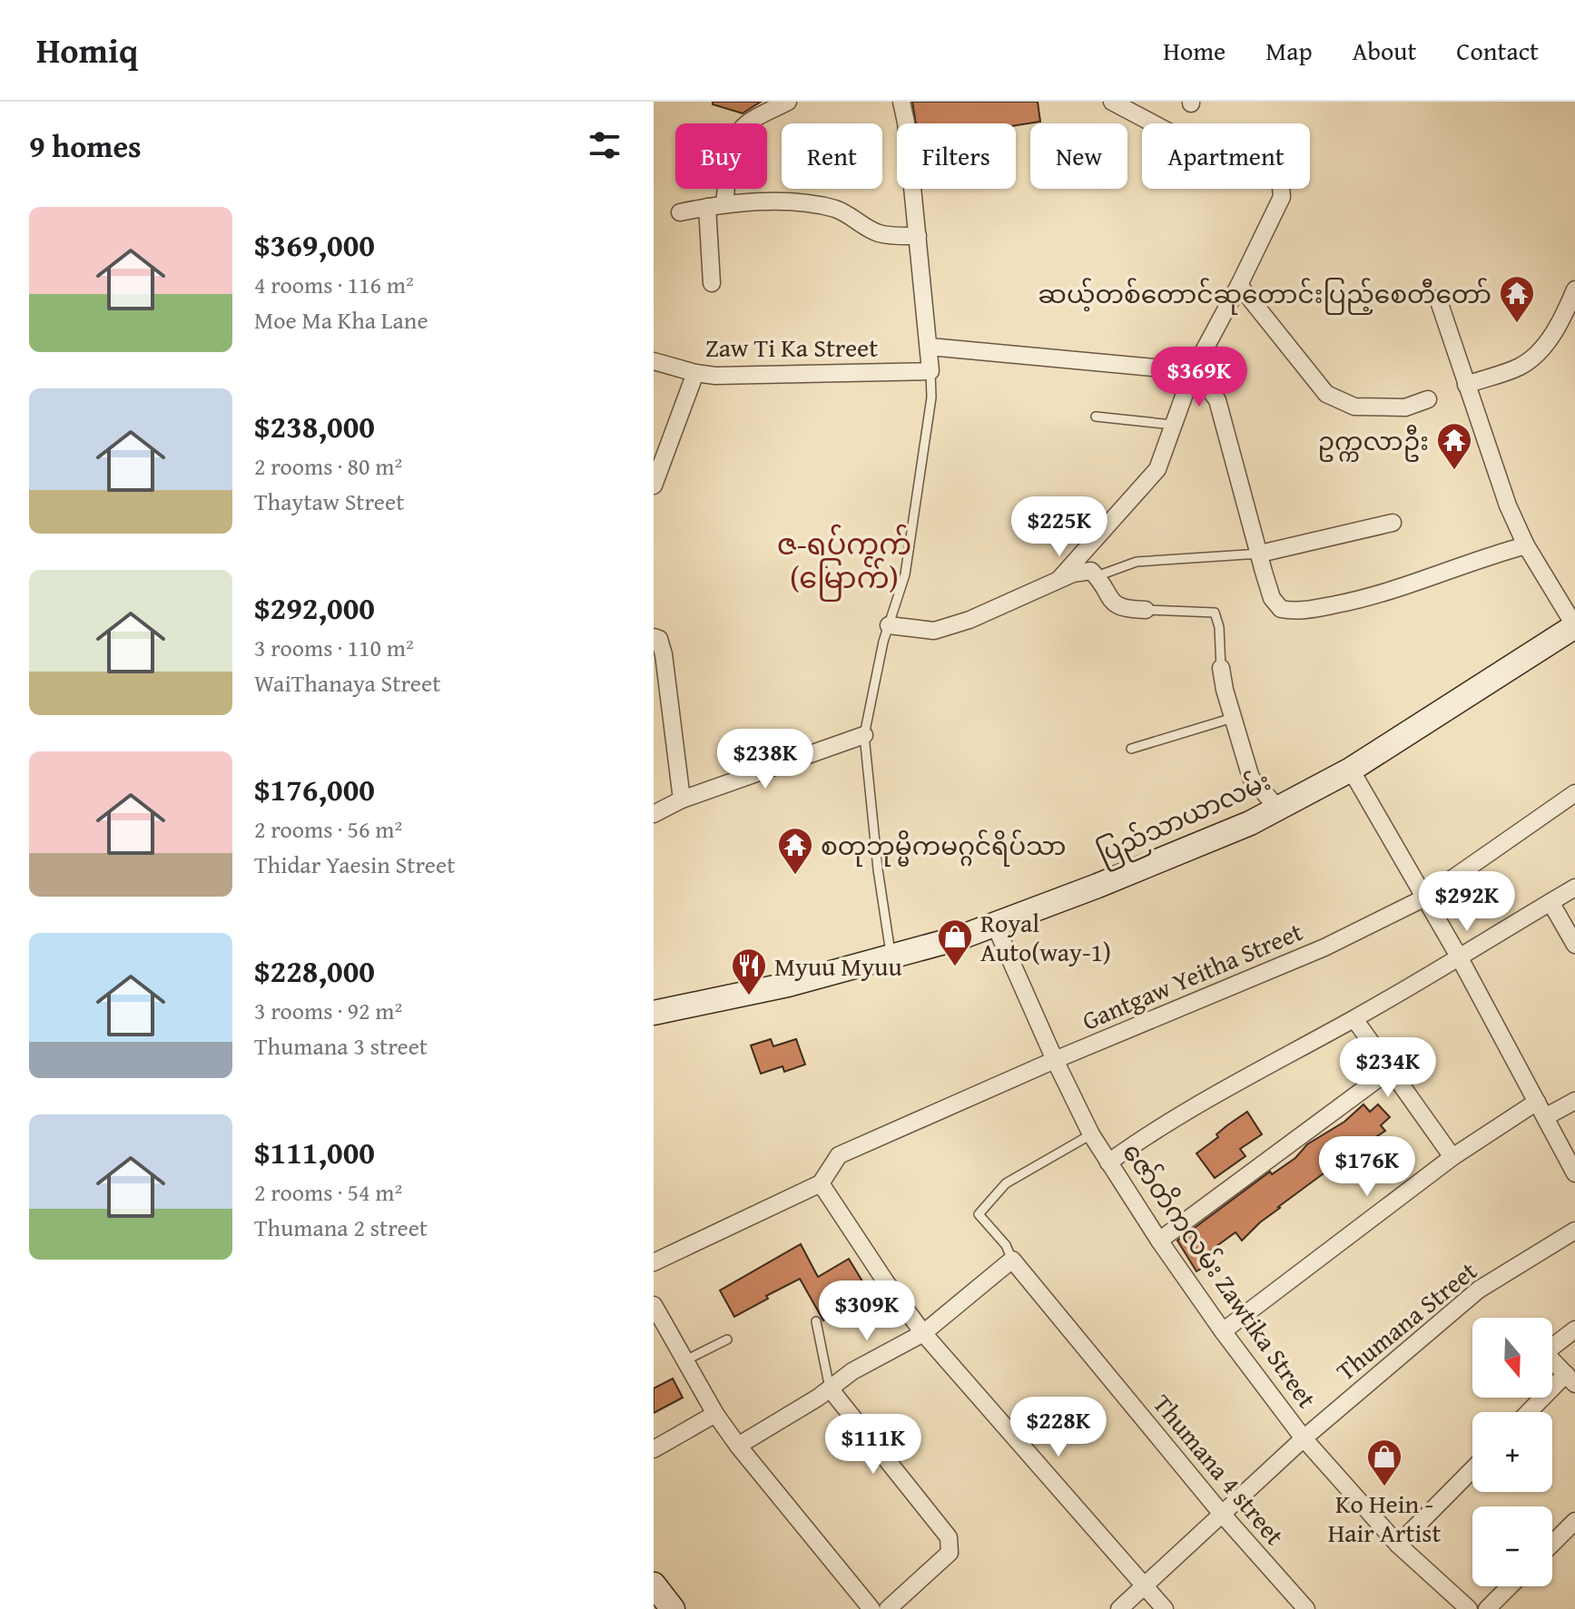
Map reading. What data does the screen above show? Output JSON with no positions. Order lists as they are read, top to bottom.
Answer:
{
  "streets": {
    "street": [
      "Zaw Ti Ka Street",
      "ပြည်သာယာလမ်း",
      "Gantgaw Yeitha Street",
      "ဇော်တိကလမ်း Zawtika Street",
      "Thumana Street",
      "Thumana 4 street"
    ]
  },
  "crossings": [
    ["ပြည်သာယာလမ်း", "ဇော်တိကလမ်း Zawtika Street"],
    ["Gantgaw Yeitha Street", "ဇော်တိကလမ်း Zawtika Street"],
    ["ဇော်တိကလမ်း Zawtika Street", "Thumana Street"],
    ["Thumana Street", "Thumana 4 street"]
  ],
  "districts": ["ဇ-ရပ်ကွက် (မြောက်)"],
  "places": {
    "temple": ["ဆယ့်တစ်တောင်ဆုတောင်းပြည့်စေတီတော်", "ဥက္ကလာဦး", "စတုဘုမ္မိကမဂ္ဂင်ရိပ်သာ"],
    "shop": ["Royal Auto(way-1)", "Ko Hein - Hair Artist"],
    "restaurant": ["Myuu Myuu"]
  },
  "north": "bottom",
  "page": {
    "header": "Homiq",
    "nav": [
      "Home",
      "Map",
      "About",
      "Contact"
    ],
    "heading": "9 homes",
    "chip": [
      "Buy",
      "Rent",
      "Filters",
      "New",
      "Apartment"
    ],
    "list": [
      {
        "name": "$369,000",
        "note": "4 rooms · 116 m² · Moe Ma Kha Lane"
      },
      {
        "name": "$238,000",
        "note": "2 rooms · 80 m² · Thaytaw Street"
      },
      {
        "name": "$292,000",
        "note": "3 rooms · 110 m² · WaiThanaya Street"
      },
      {
        "name": "$176,000",
        "note": "2 rooms · 56 m² · Thidar Yaesin Street"
      },
      {
        "name": "$228,000",
        "note": "3 rooms · 92 m² · Thumana 3 street"
      },
      {
        "name": "$111,000",
        "note": "2 rooms · 54 m² · Thumana 2 street"
      }
    ],
    "price": [
      "$369K",
      "$225K",
      "$238K",
      "$292K",
      "$234K",
      "$176K",
      "$309K",
      "$228K",
      "$111K"
    ],
    "map_buttons": ["+", "−"]
  }
}
